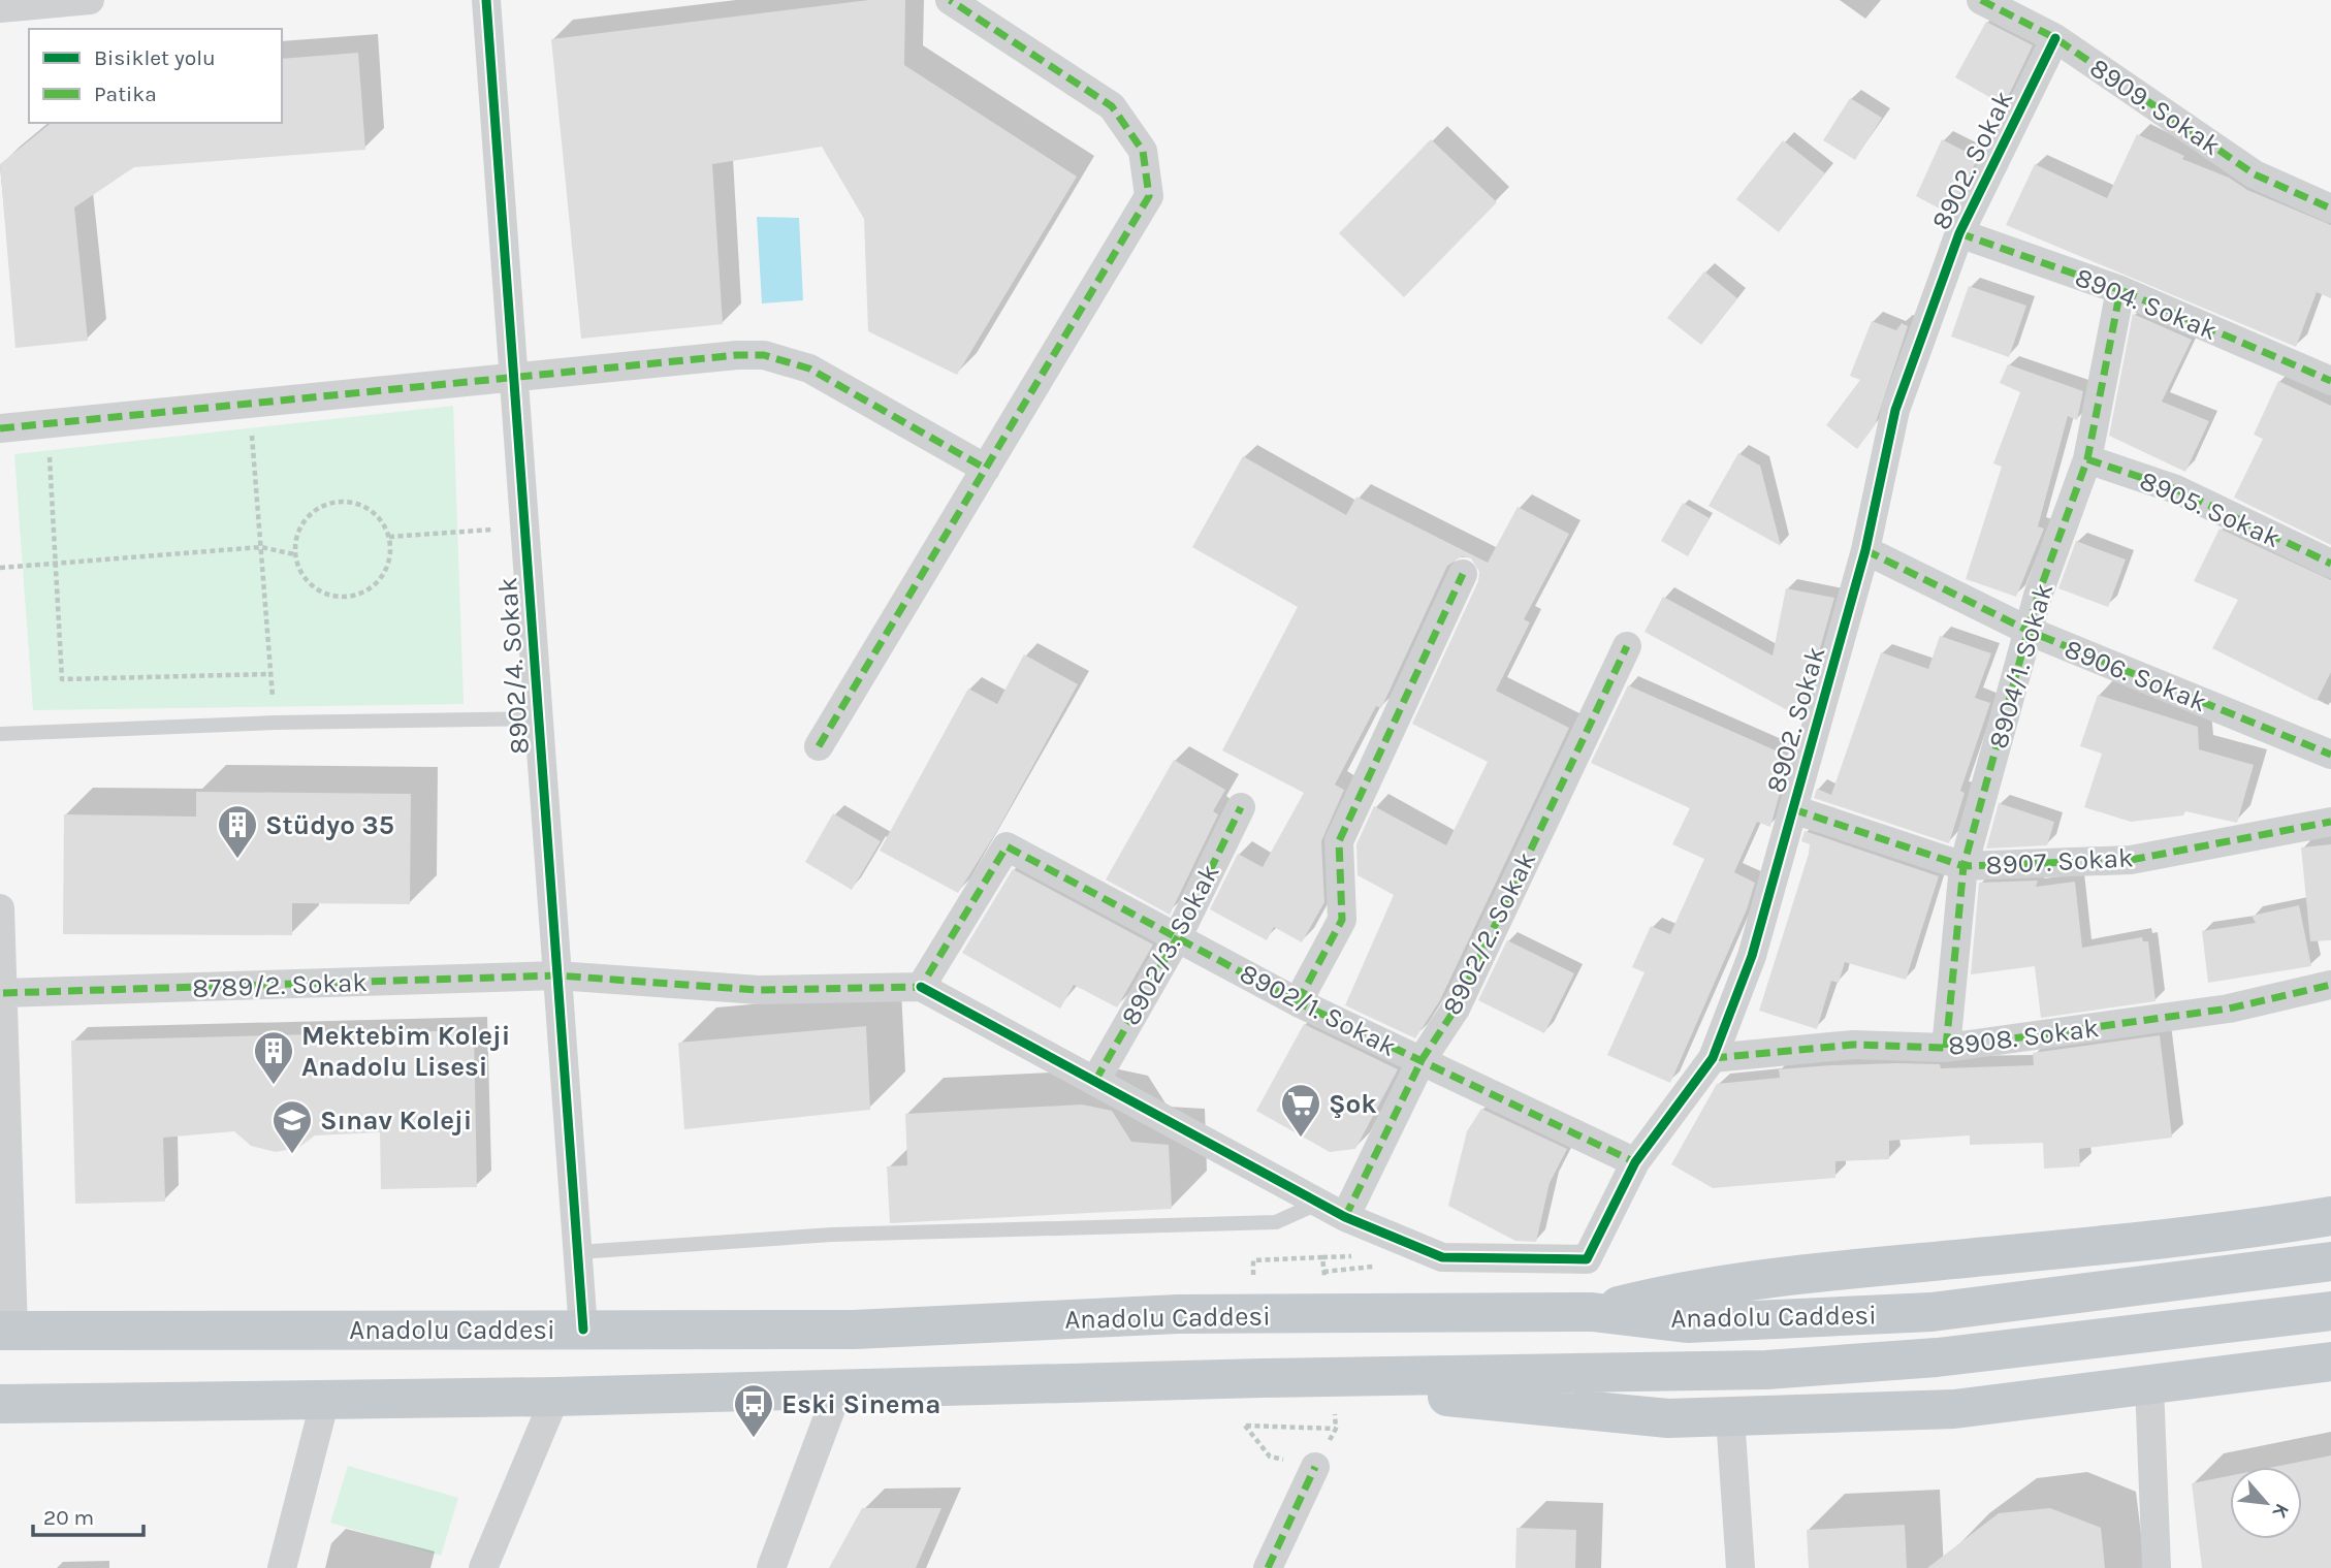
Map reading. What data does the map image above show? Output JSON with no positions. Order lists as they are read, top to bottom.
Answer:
{
  "streets": {
    "highway": ["Anadolu Caddesi"],
    "street": [
      "8909. Sokak",
      "8902. Sokak",
      "8904. Sokak",
      "8905. Sokak",
      "8902/4. Sokak",
      "8904/1. Sokak",
      "8906. Sokak",
      "8907. Sokak",
      "8902/2. Sokak",
      "8902/3. Sokak",
      "8789/2. Sokak",
      "8902/1. Sokak",
      "8908. Sokak"
    ]
  },
  "crossings": [
    ["8909. Sokak", "8902. Sokak"],
    ["8902. Sokak", "8904. Sokak"],
    ["8902. Sokak", "8906. Sokak"],
    ["8902. Sokak", "8907. Sokak"],
    ["8902. Sokak", "8902/2. Sokak"],
    ["8902. Sokak", "8902/1. Sokak"],
    ["8902. Sokak", "8908. Sokak"],
    ["8904. Sokak", "8904/1. Sokak"],
    ["8905. Sokak", "8904/1. Sokak"],
    ["8902/4. Sokak", "8789/2. Sokak"],
    ["8902/4. Sokak", "Anadolu Caddesi"],
    ["8904/1. Sokak", "8906. Sokak"],
    ["8904/1. Sokak", "8907. Sokak"],
    ["8904/1. Sokak", "8908. Sokak"],
    ["8902/2. Sokak", "8902/1. Sokak"],
    ["8902/3. Sokak", "8902/1. Sokak"]
  ],
  "places": {
    "building": ["Stüdyo 35", "Mektebim Koleji Anadolu Lisesi"],
    "supermarket": ["Şok"],
    "school or university": ["Sınav Koleji"],
    "bus stop": ["Eski Sinema"]
  },
  "legend": ["Bisiklet yolu", "Patika"],
  "scale_bar": "20 m",
  "north": "bottom right"
}
